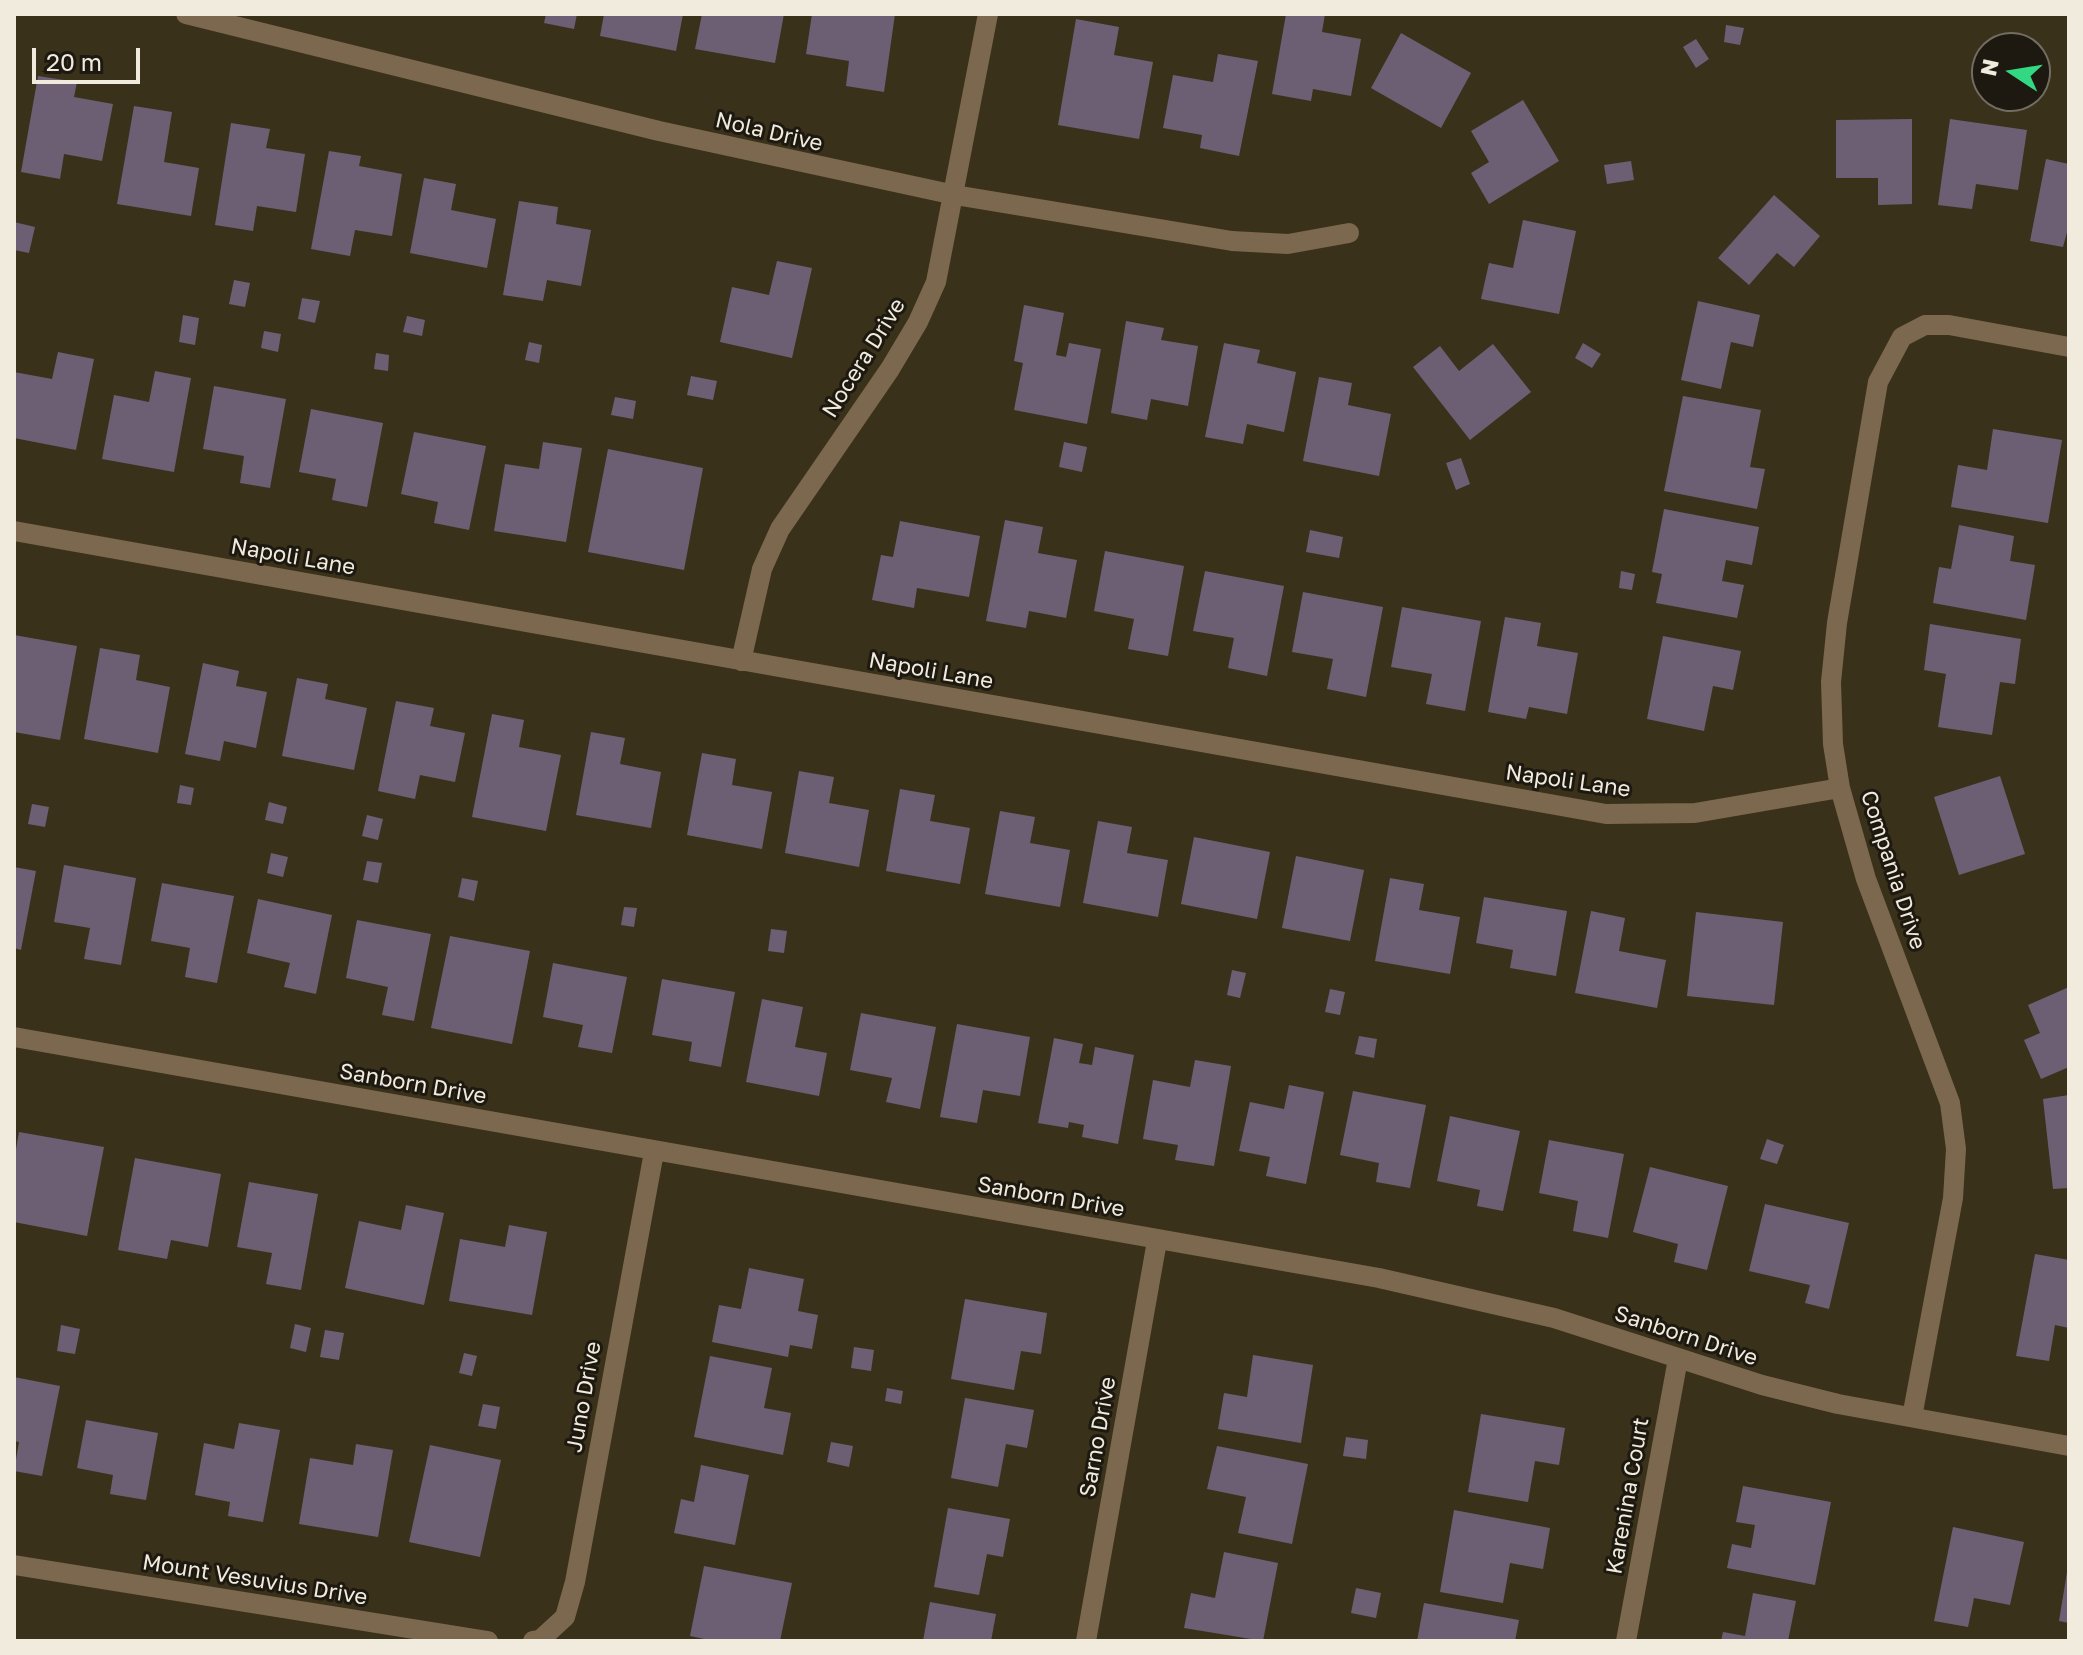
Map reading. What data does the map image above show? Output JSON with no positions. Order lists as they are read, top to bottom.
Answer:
{
  "streets": {
    "street": [
      "Nola Drive",
      "Nocera Drive",
      "Napoli Lane",
      "Compania Drive",
      "Sanborn Drive",
      "Juno Drive",
      "Sarno Drive",
      "Karenina Court",
      "Mount Vesuvius Drive"
    ]
  },
  "crossings": [
    ["Nola Drive", "Nocera Drive"],
    ["Nocera Drive", "Napoli Lane"],
    ["Napoli Lane", "Compania Drive"],
    ["Compania Drive", "Sanborn Drive"],
    ["Sanborn Drive", "Juno Drive"],
    ["Sanborn Drive", "Sarno Drive"],
    ["Sanborn Drive", "Karenina Court"]
  ],
  "scale_bar": "20 m",
  "north": "left"
}
